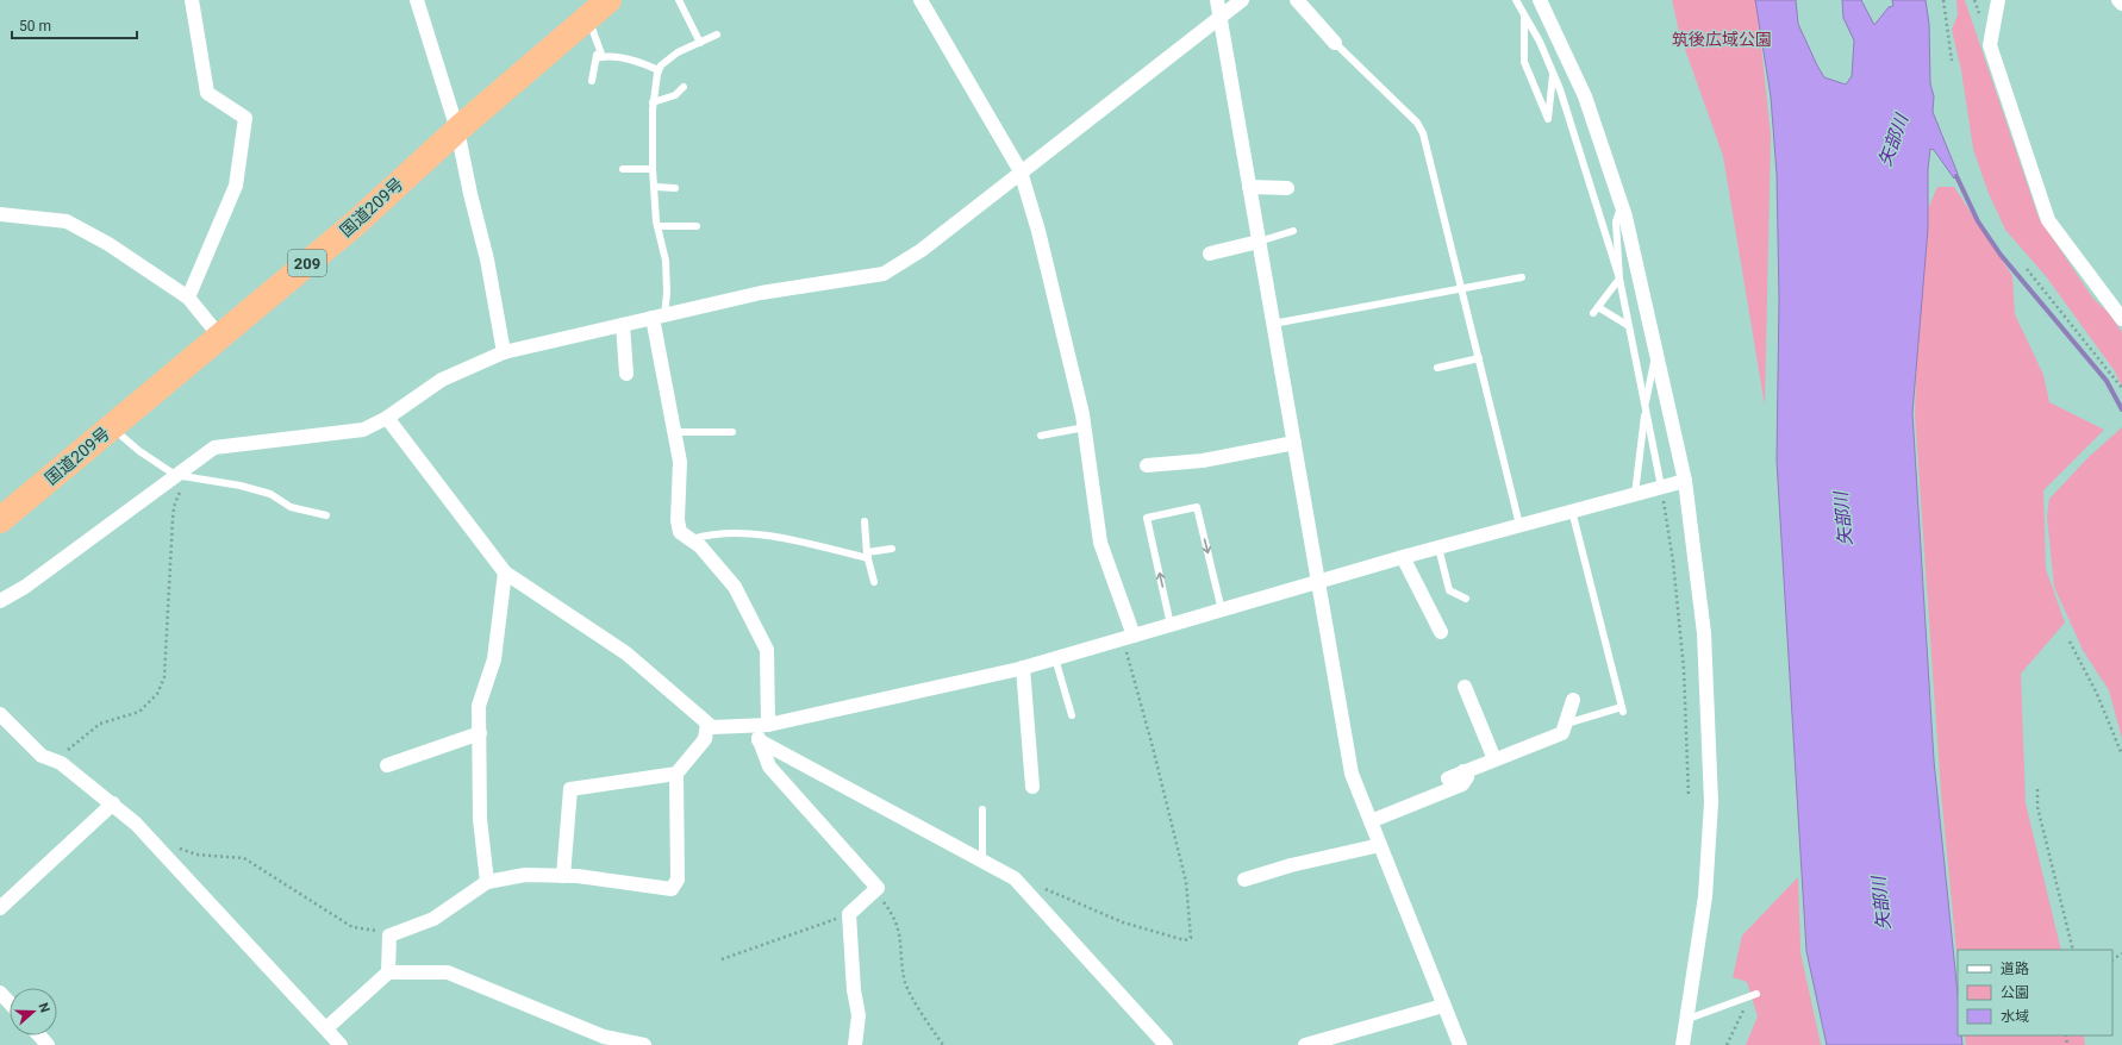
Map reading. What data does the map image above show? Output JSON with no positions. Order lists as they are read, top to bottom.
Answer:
{
  "streets": {
    "highway": ["国道209号", "209"]
  },
  "water": ["矢部川"],
  "parks": ["筑後広域公園"],
  "legend": ["道路", "公園", "水域"],
  "scale_bar": "50 m",
  "north": "right"
}
